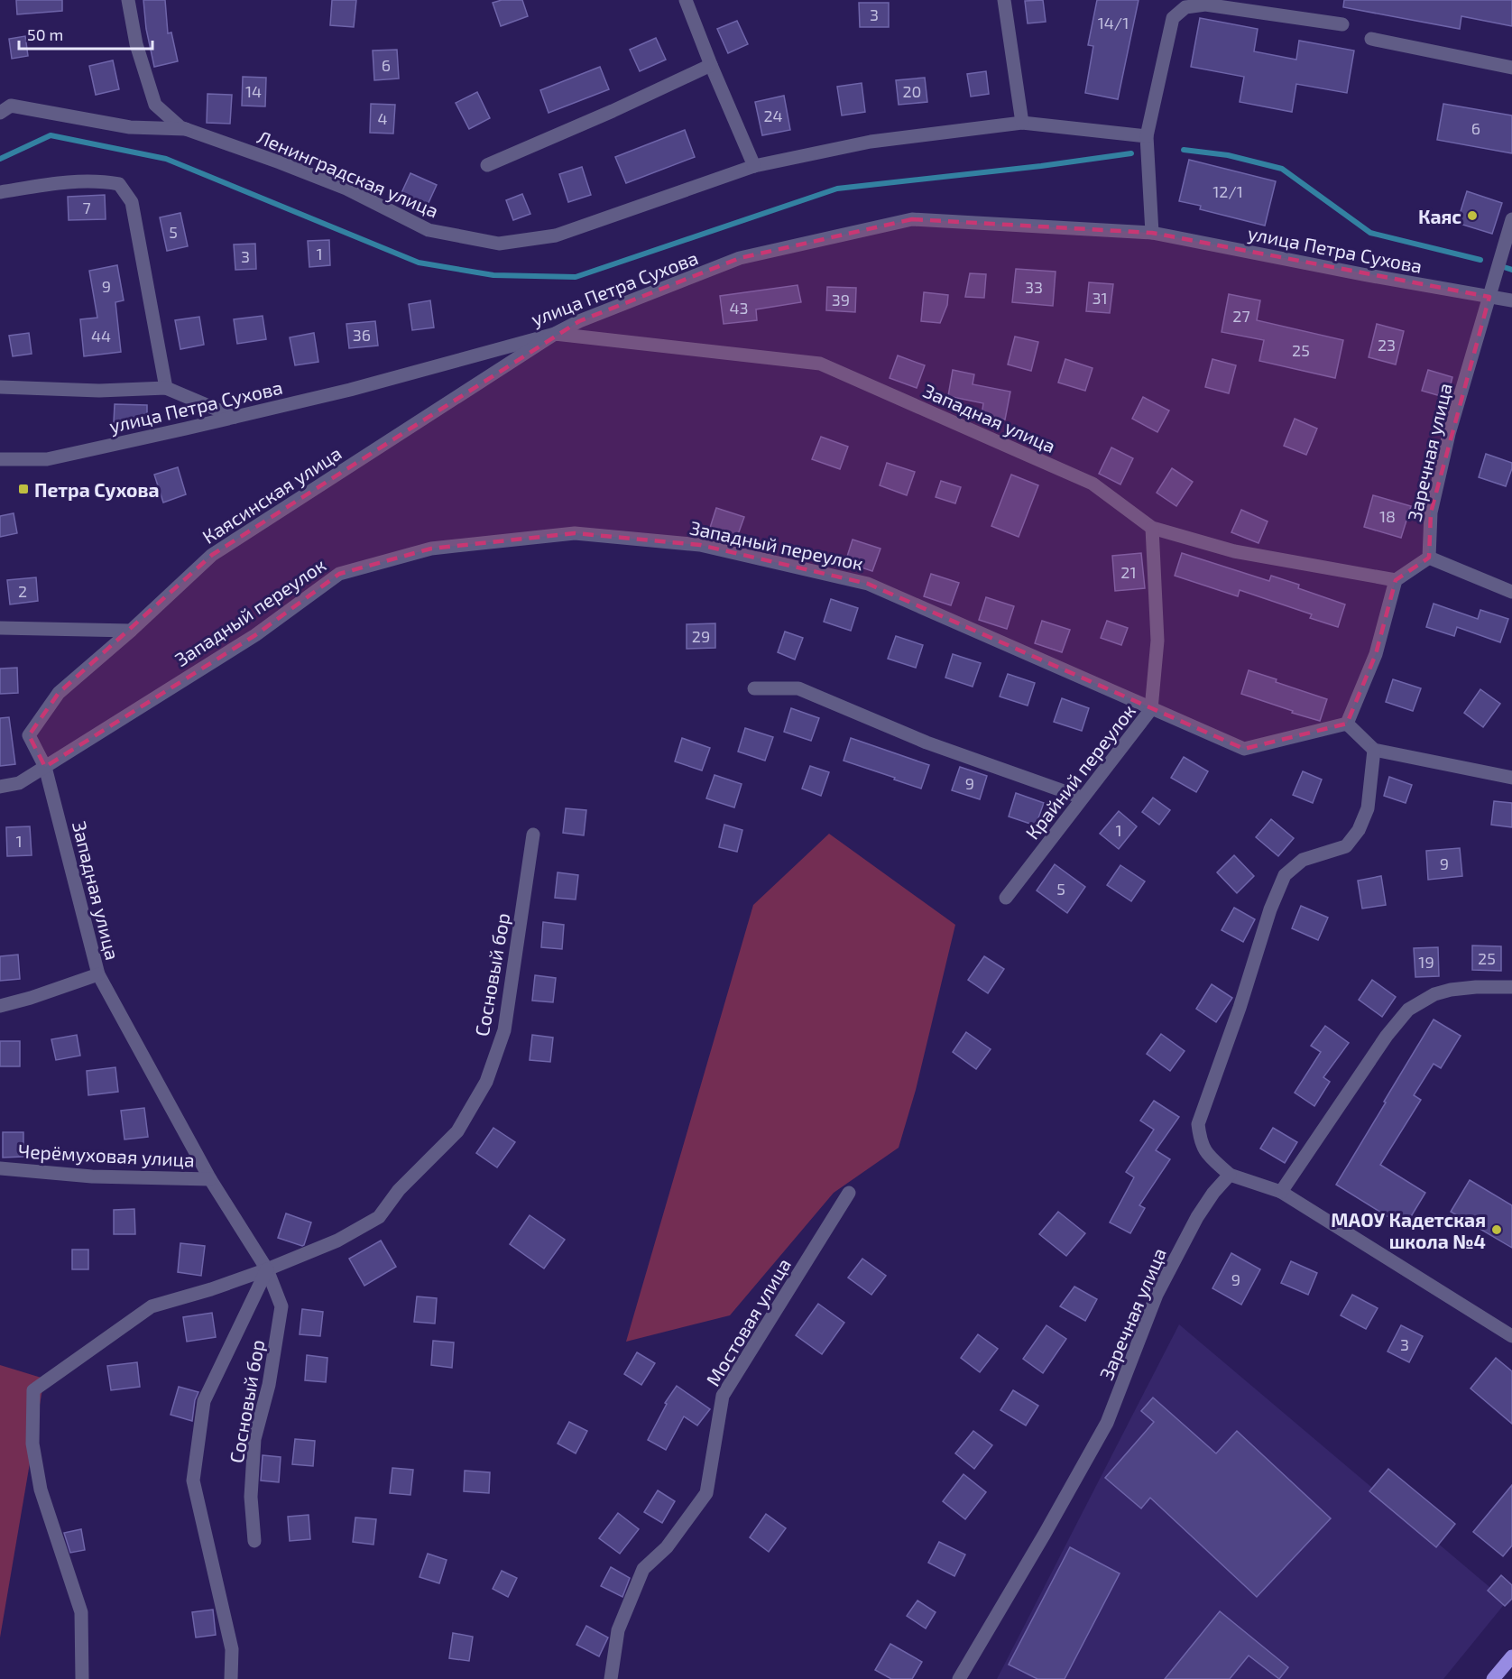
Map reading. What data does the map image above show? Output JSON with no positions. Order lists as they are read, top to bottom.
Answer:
{
  "streets": {
    "street": [
      "Ленинградская улица",
      "улица Петра Сухова",
      "Западная улица",
      "Заречная улица",
      "Каясинская улица",
      "Западный переулок",
      "Крайний переулок",
      "Сосновый бор",
      "Черёмуховая улица",
      "Мостовая улица"
    ]
  },
  "crossings": [
    ["улица Петра Сухова", "Западная улица"],
    ["улица Петра Сухова", "Заречная улица"],
    ["улица Петра Сухова", "Каясинская улица"],
    ["Западная улица", "Каясинская улица"],
    ["Западная улица", "Западный переулок"],
    ["Западная улица", "Крайний переулок"],
    ["Западная улица", "Сосновый бор"],
    ["Западная улица", "Черёмуховая улица"],
    ["Западный переулок", "Крайний переулок"],
    ["Сосновый бор", "Черёмуховая улица"]
  ],
  "places": {
    "other": ["Каяс", "МАОУ Кадетская школа №4"],
    "transit": ["Петра Сухова"]
  },
  "house_numbers": [
    "3",
    "14/1",
    "6",
    "14",
    "20",
    "24",
    "4",
    "6",
    "12/1",
    "7",
    "5",
    "1",
    "3",
    "9",
    "33",
    "31",
    "39",
    "43",
    "27",
    "36",
    "44",
    "23",
    "25",
    "18",
    "21",
    "2",
    "29",
    "9",
    "1",
    "1",
    "9",
    "5",
    "25",
    "19",
    "9",
    "3"
  ],
  "scale_bar": "50 m"
}
